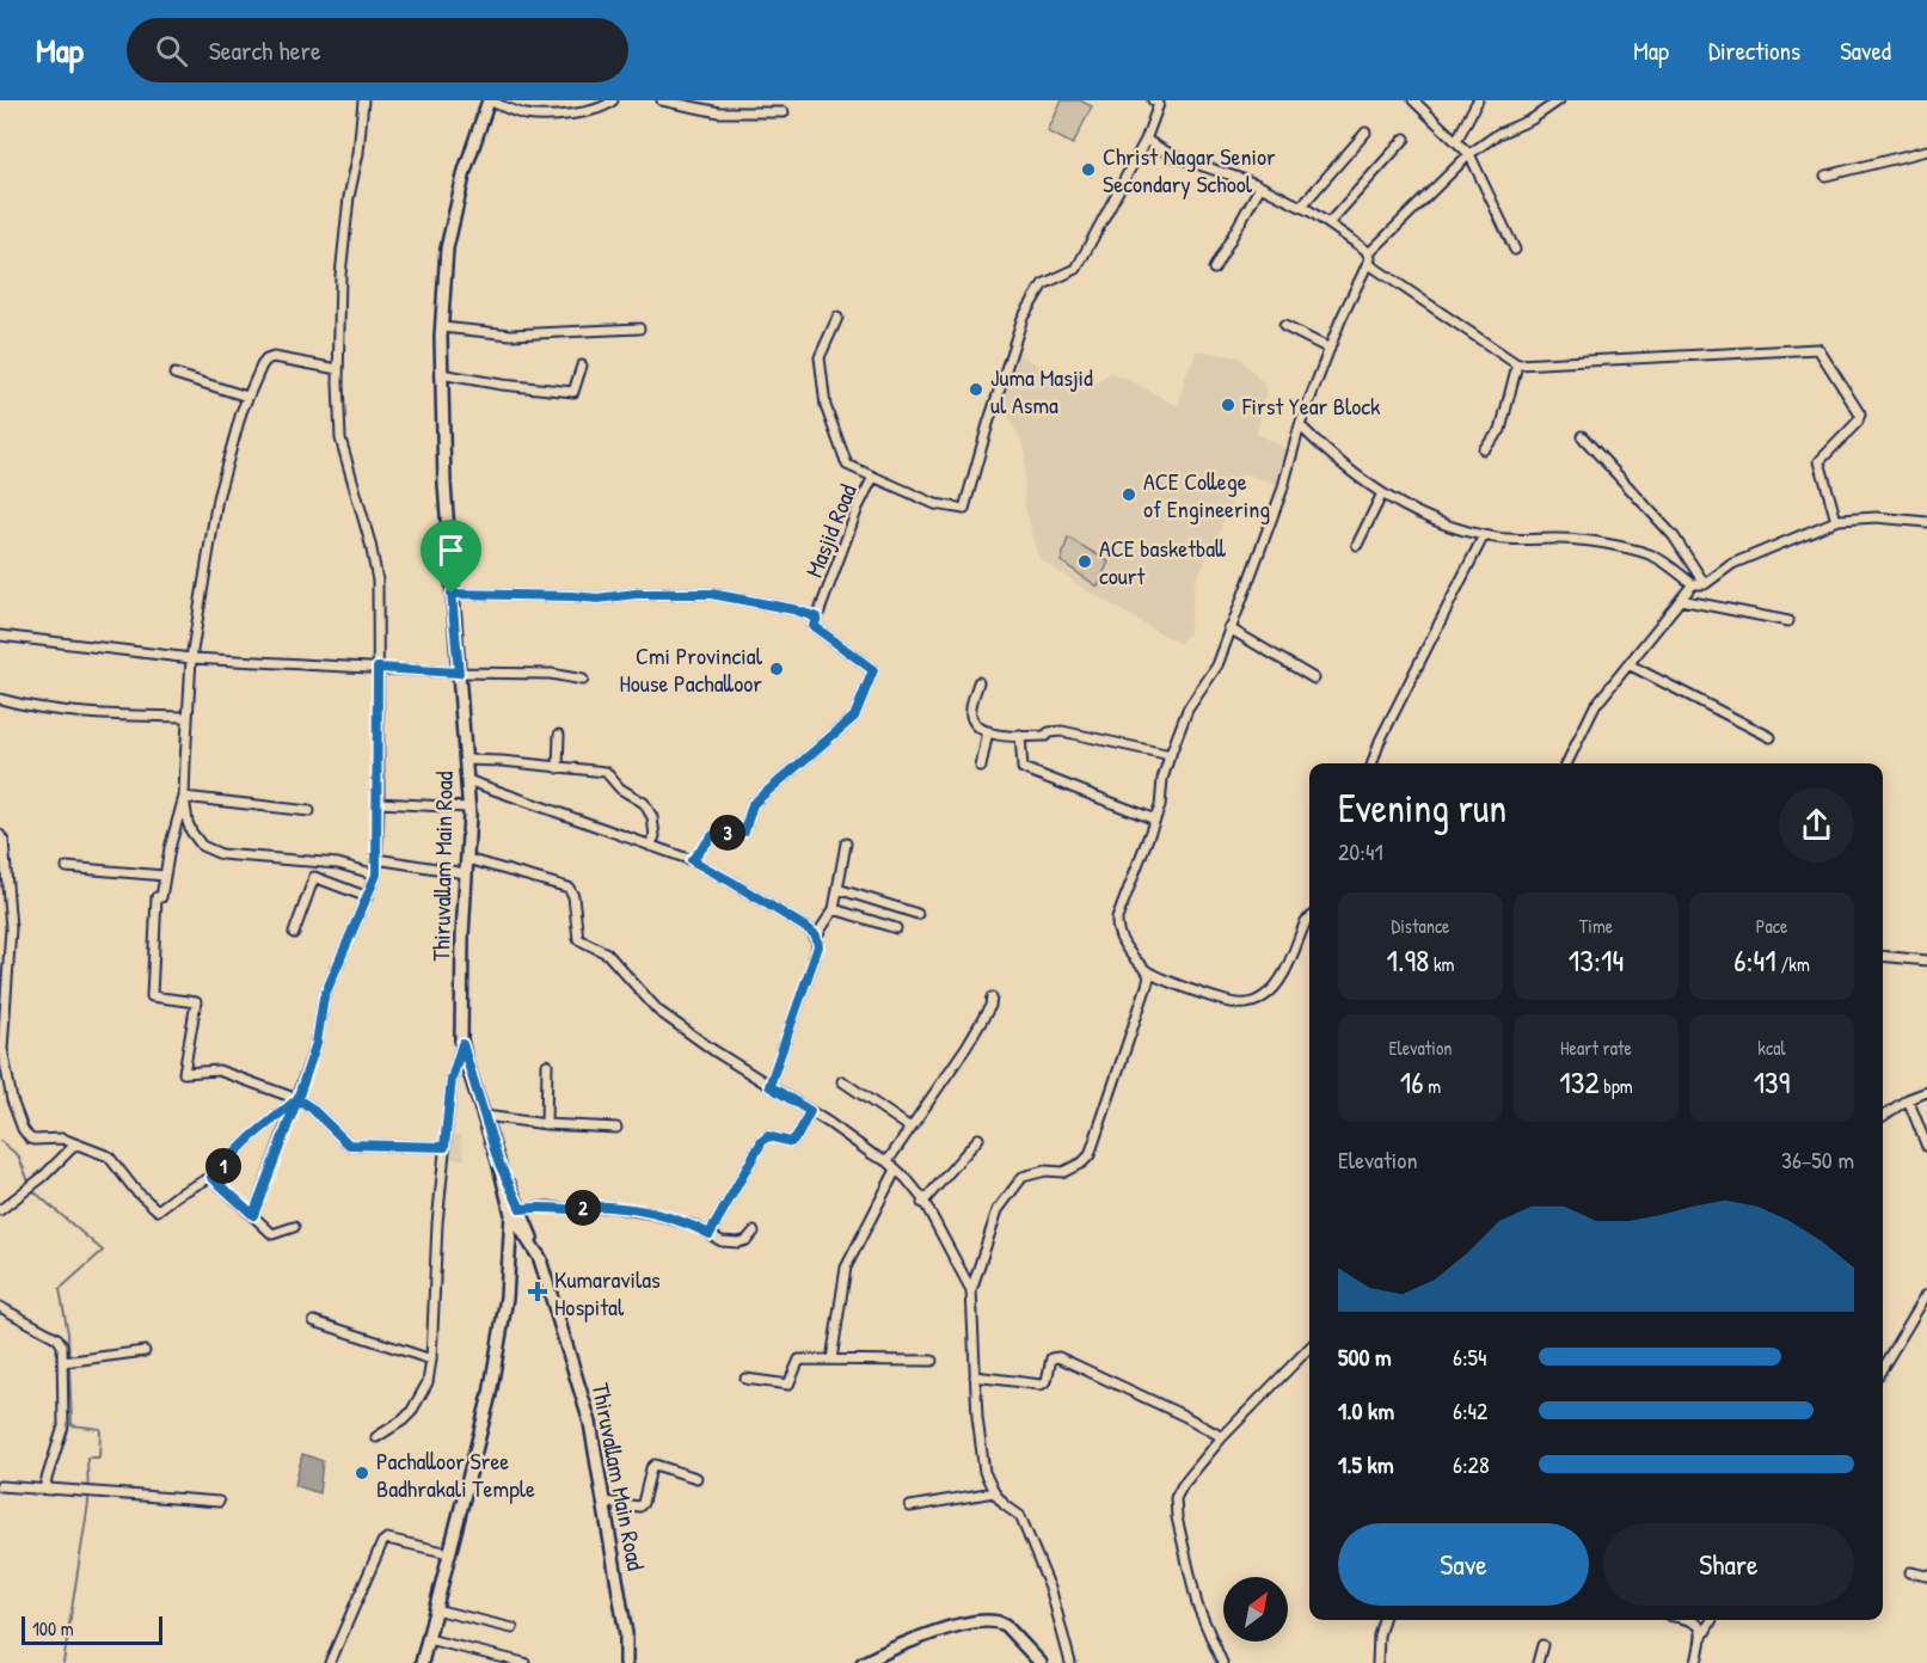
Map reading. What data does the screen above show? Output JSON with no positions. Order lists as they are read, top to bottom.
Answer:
{
  "streets": {
    "main road": ["Thiruvallam Main Road"],
    "street": ["Masjid Road"]
  },
  "places": {
    "other": [
      "Christ Nagar Senior Secondary School",
      "Juma Masjid ul Asma",
      "First Year Block",
      "ACE College of Engineering",
      "ACE basketball court",
      "Cmi Provincial House Pachalloor",
      "Pachalloor Sree Badhrakali Temple"
    ],
    "health": ["Kumaravilas Hospital"]
  },
  "scale_bar": "100 m",
  "north": "top right",
  "page": {
    "header": "Map",
    "search": "Search here",
    "nav": ["Map", "Directions", "Saved"],
    "heading": ["Evening run", "20:41"],
    "pins": ["3", "1", "2"],
    "stats": [
      ["Distance", "1.98 km"],
      ["Time", "13:14"],
      ["Pace", "6:41 /km"],
      ["Elevation", "16 m"],
      ["Heart rate", "132 bpm"],
      ["kcal", "139"]
    ],
    "chart": ["Elevation", "36–50 m"],
    "list": [
      {
        "name": "500 m",
        "note": "6:54"
      },
      {
        "name": "1.0 km",
        "note": "6:42"
      },
      {
        "name": "1.5 km",
        "note": "6:28"
      }
    ],
    "buttons": ["Save", "Share"],
    "scale": "100 m"
  }
}
